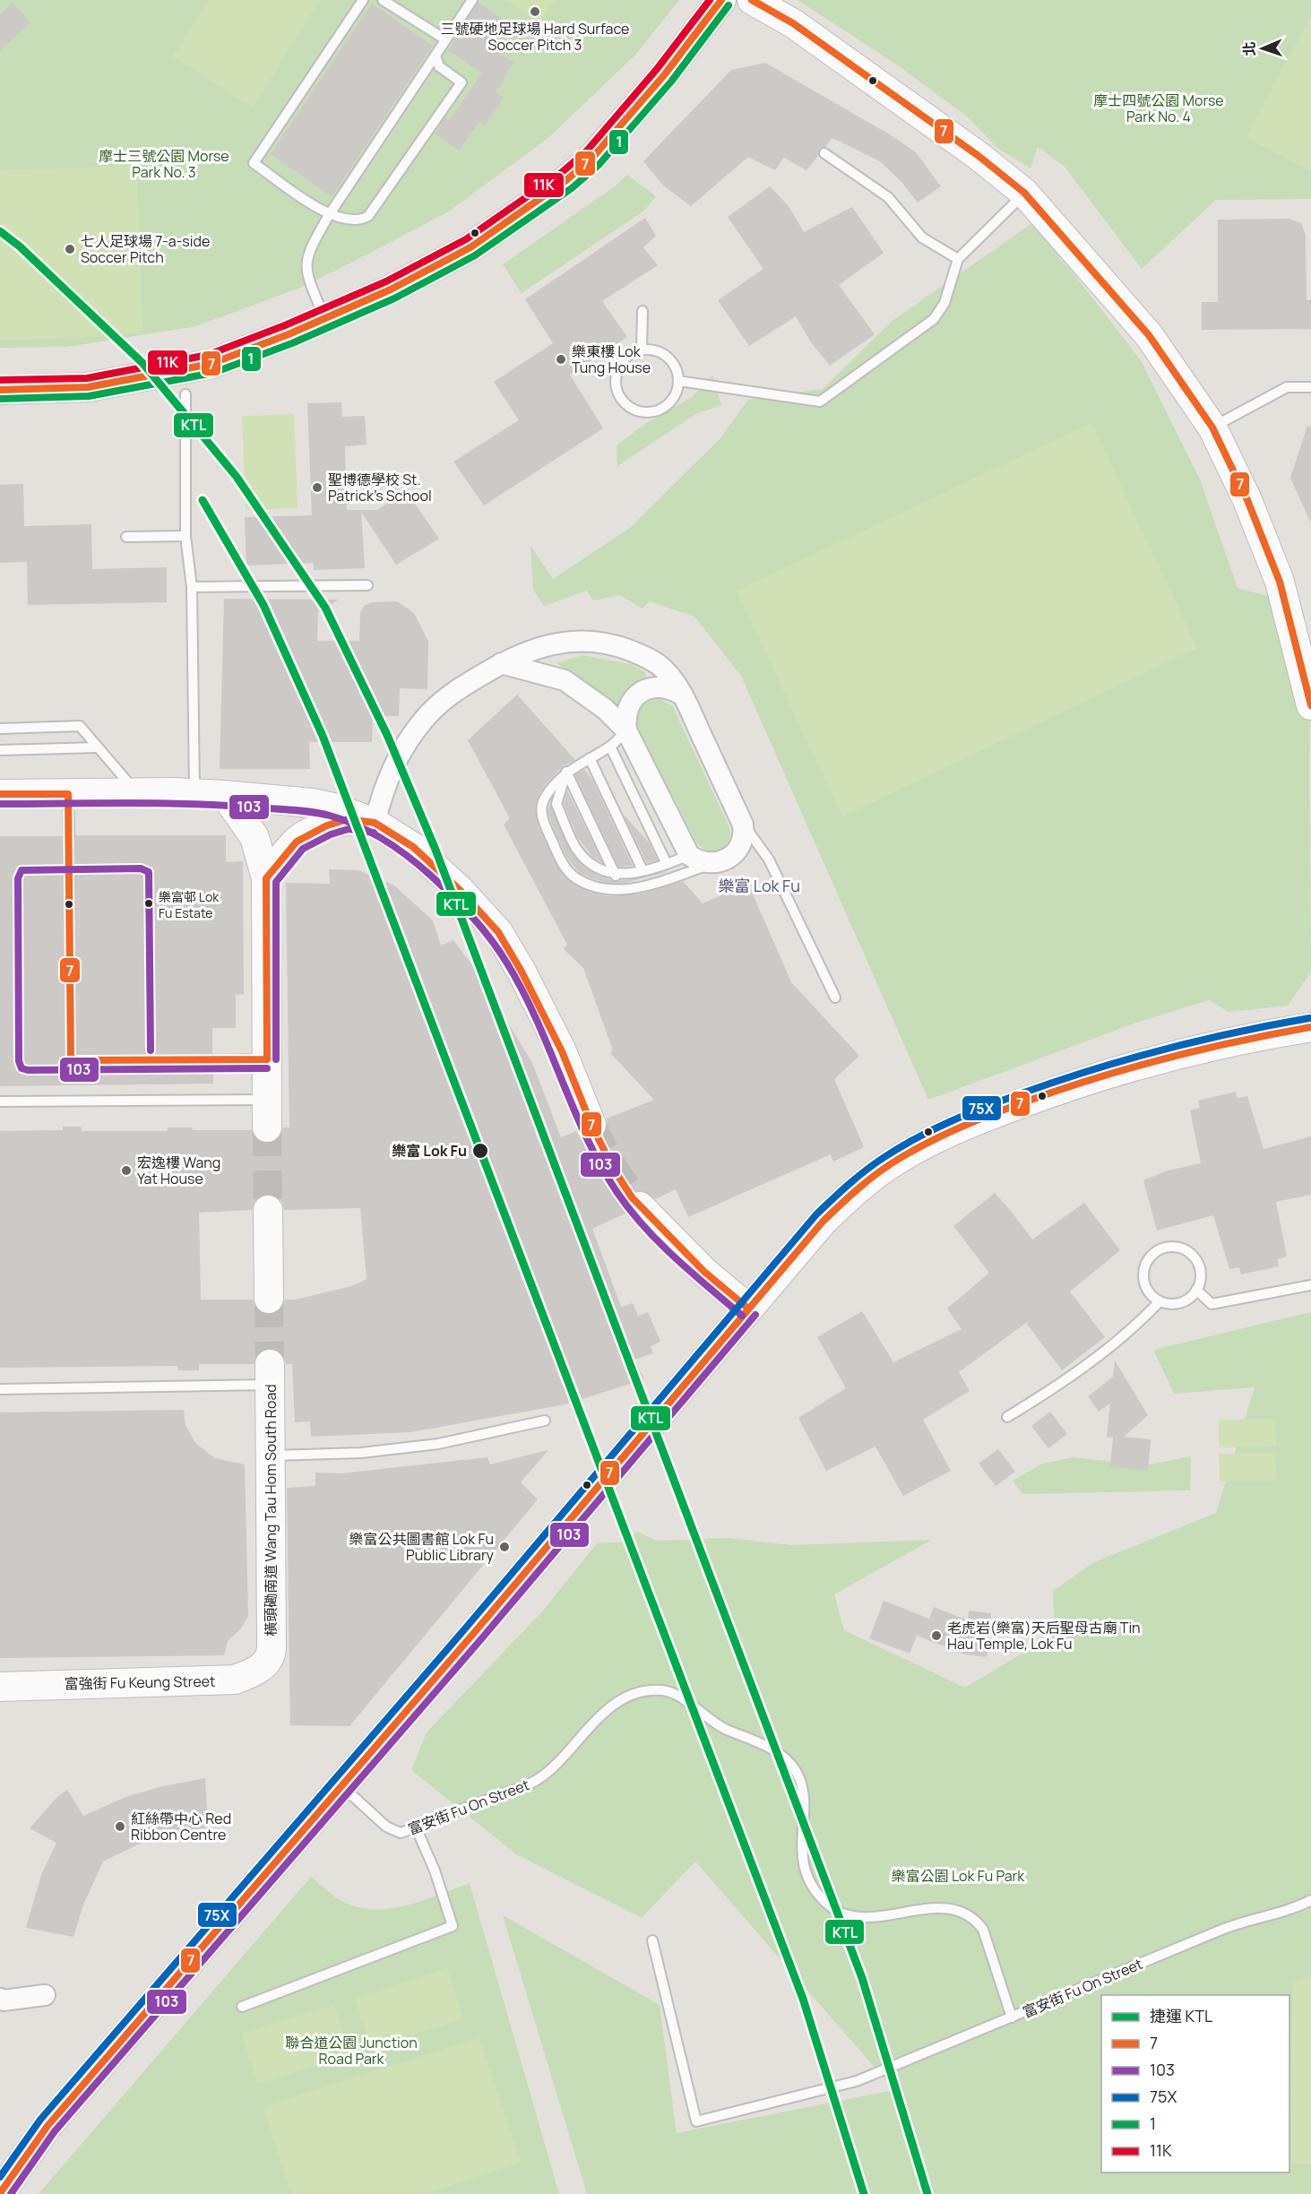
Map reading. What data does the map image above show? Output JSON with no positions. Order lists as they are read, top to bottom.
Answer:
{
  "streets": {
    "street": ["橫頭磡南道 Wang Tau Hom South Road", "富強街 Fu Keung Street"],
    "lane": ["富安街 Fu On Street"]
  },
  "crossings": [
    ["橫頭磡南道 Wang Tau Hom South Road", "富強街 Fu Keung Street"]
  ],
  "districts": ["樂富 Lok Fu"],
  "parks": [
    "摩士四號公園 Morse Park No. 4",
    "摩士三號公園 Morse Park No. 3",
    "樂富公園 Lok Fu Park",
    "聯合道公園 Junction Road Park"
  ],
  "places": [
    "三號硬地足球場 Hard Surface Soccer Pitch 3",
    "七人足球場 7-a-side Soccer Pitch",
    "樂東樓 Lok Tung House",
    "聖博德學校 St. Patrick's School",
    "樂富邨 Lok Fu Estate",
    "樂富 Lok Fu",
    "宏逸樓 Wang Yat House",
    "樂富公共圖書館 Lok Fu Public Library",
    "老虎岩(樂富)天后聖母古廟 Tin Hau Temple, Lok Fu",
    "紅絲帶中心 Red Ribbon Centre"
  ],
  "lines": [
    "transit line 7",
    "transit line 11K",
    "transit line 1",
    "metro line KTL",
    "transit line 103",
    "transit line 75X"
  ],
  "legend": [
    "捷運 KTL",
    "7",
    "103",
    "75X",
    "1",
    "11K"
  ],
  "north": "left"
}
